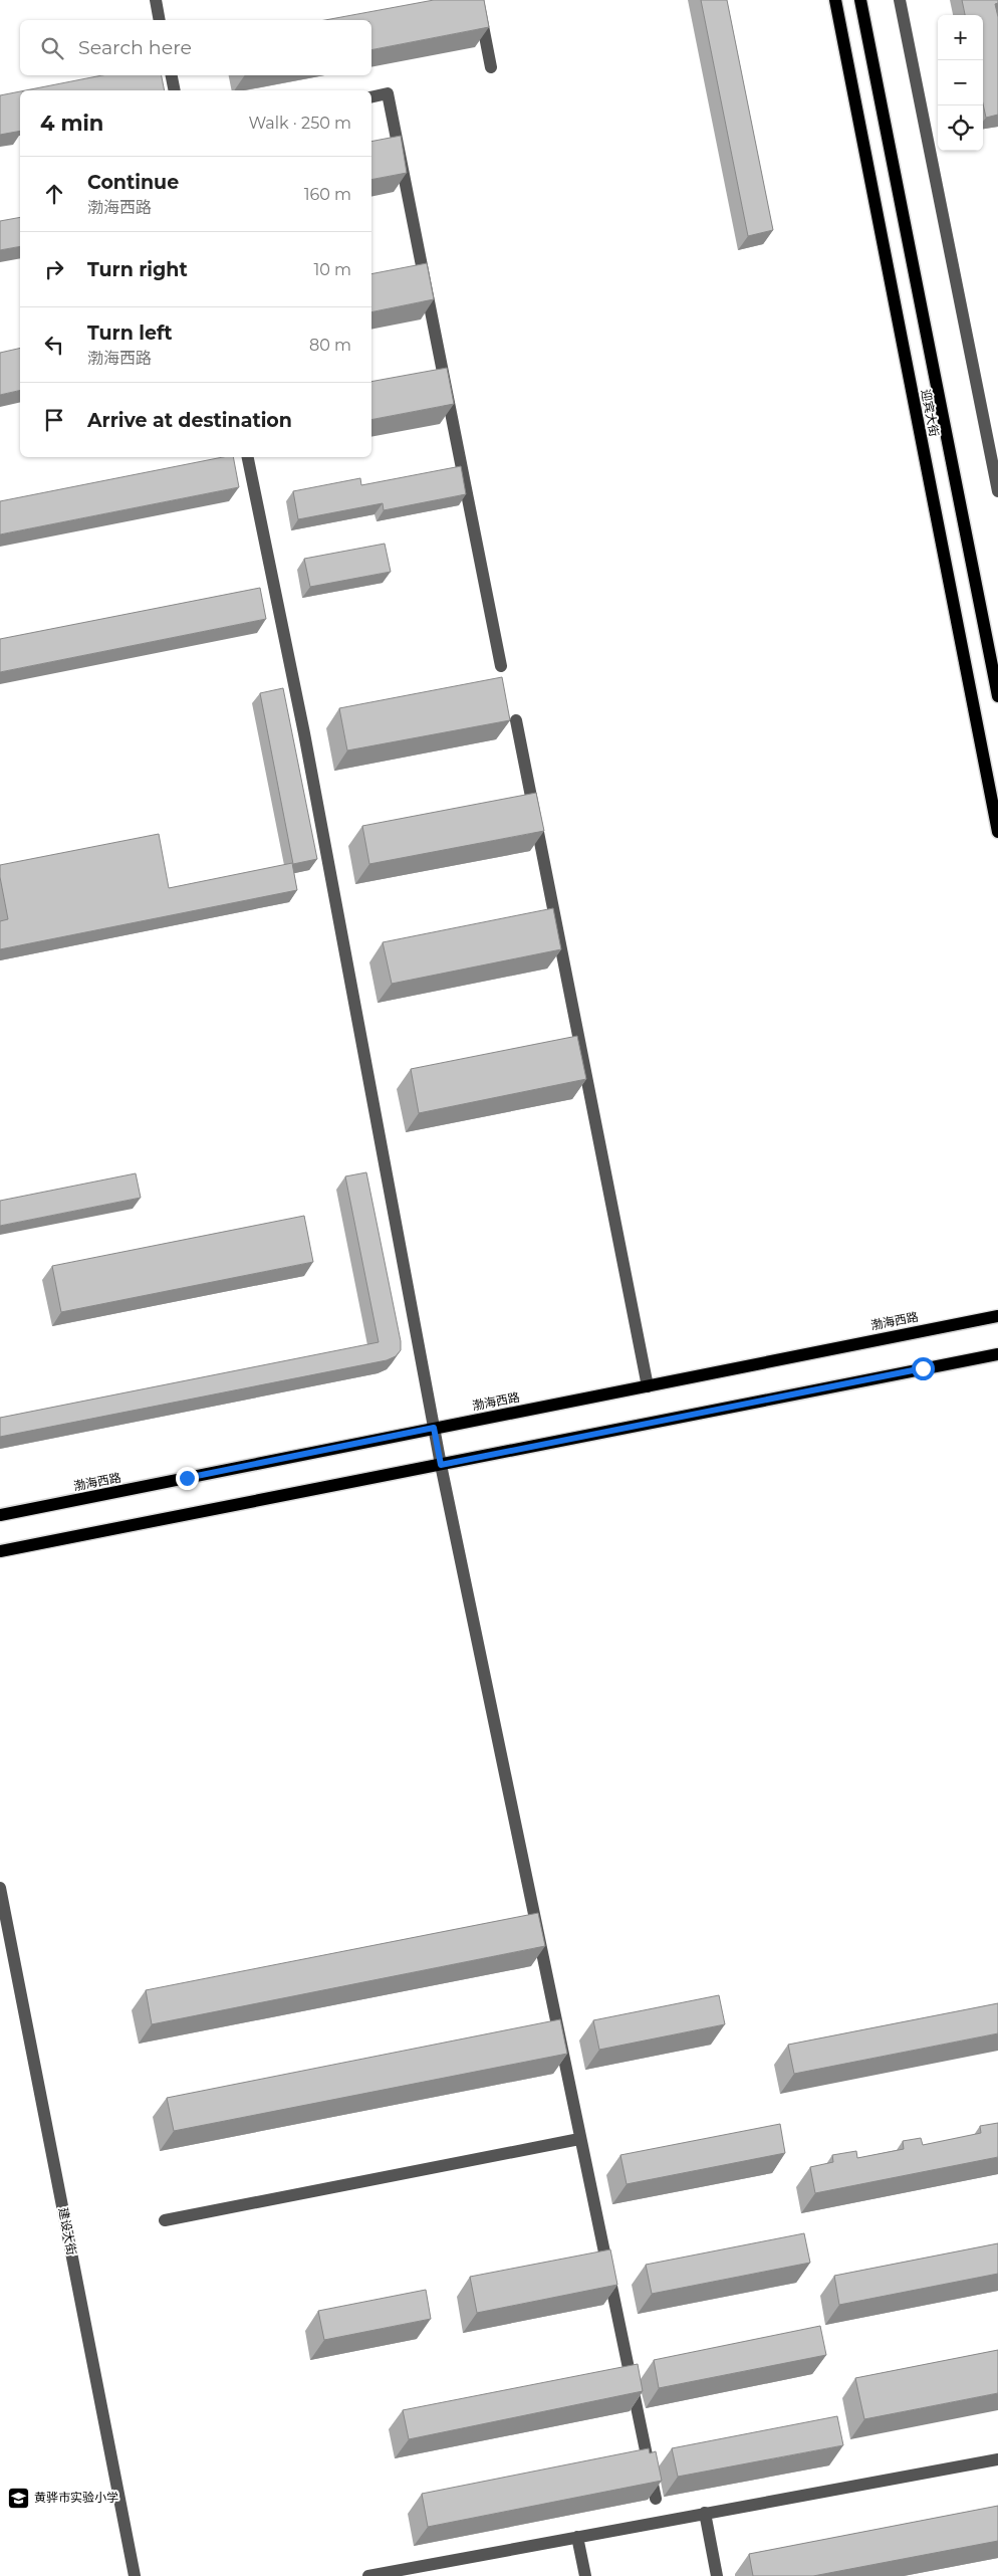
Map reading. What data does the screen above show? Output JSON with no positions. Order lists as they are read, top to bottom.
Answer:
{
  "streets": {
    "main road": ["迎宾大街", "渤海西路"],
    "street": ["建设大街"]
  },
  "places": {
    "school or university": ["黄骅市实验小学"]
  },
  "page": {
    "map_buttons": ["+", "−"],
    "search": "Search here",
    "heading": ["4 min", "Walk · 250 m"],
    "list": [
      ["Continue", "渤海西路", "160 m"],
      ["Turn right", "10 m"],
      ["Turn left", "渤海西路", "80 m"],
      "Arrive at destination"
    ]
  }
}
